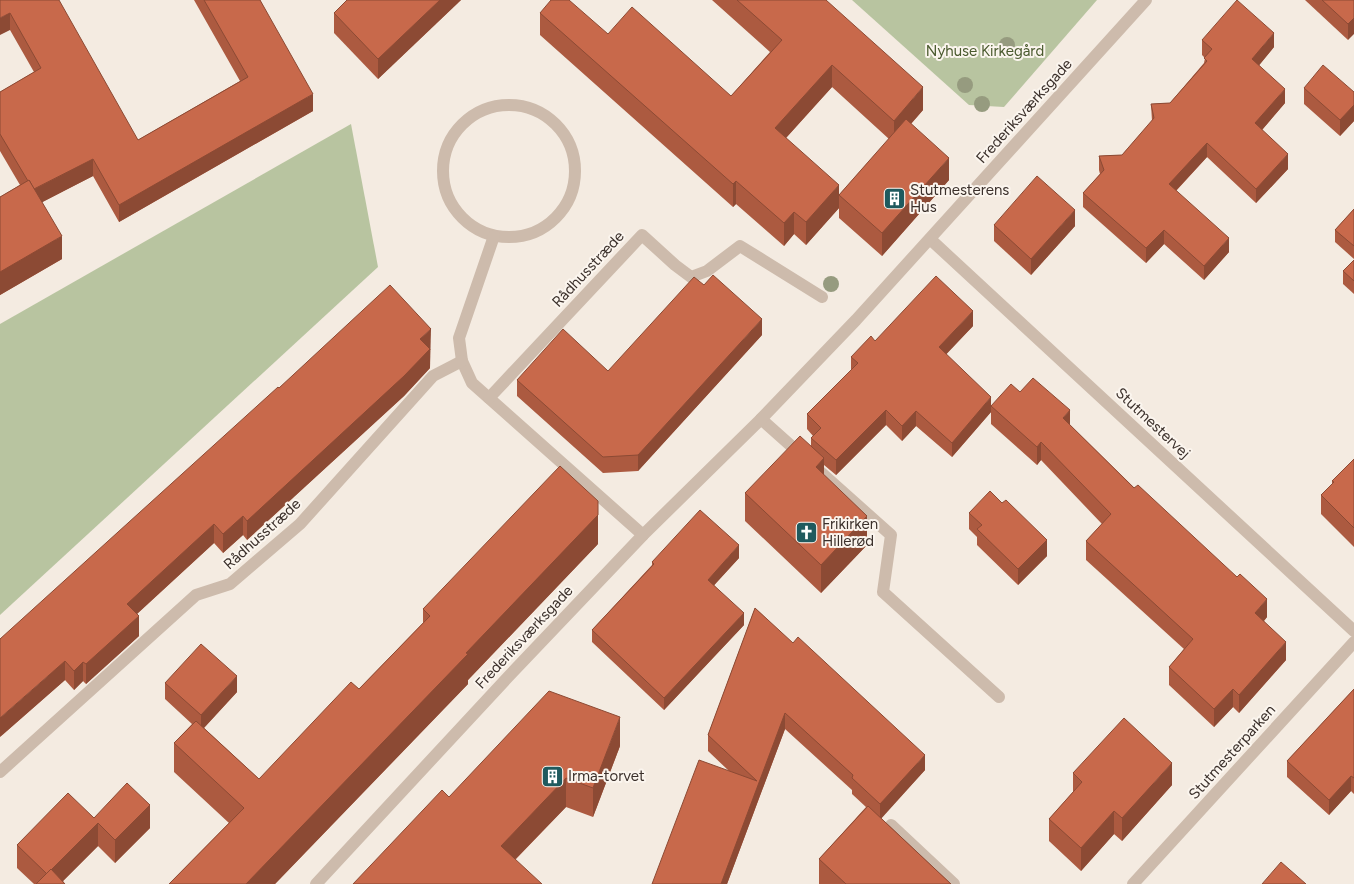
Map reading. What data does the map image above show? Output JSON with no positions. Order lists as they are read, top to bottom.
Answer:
{
  "streets": {
    "street": [
      "Frederiksværksgade",
      "Rådhusstræde",
      "Stutmestervej",
      "Stutmesterparken"
    ]
  },
  "crossings": [
    ["Frederiksværksgade", "Stutmestervej"]
  ],
  "parks": ["Nyhuse Kirkegård"],
  "places": {
    "building": ["Stutmesterens Hus", "Irma-torvet"],
    "church": ["Frikirken Hillerød"]
  }
}
